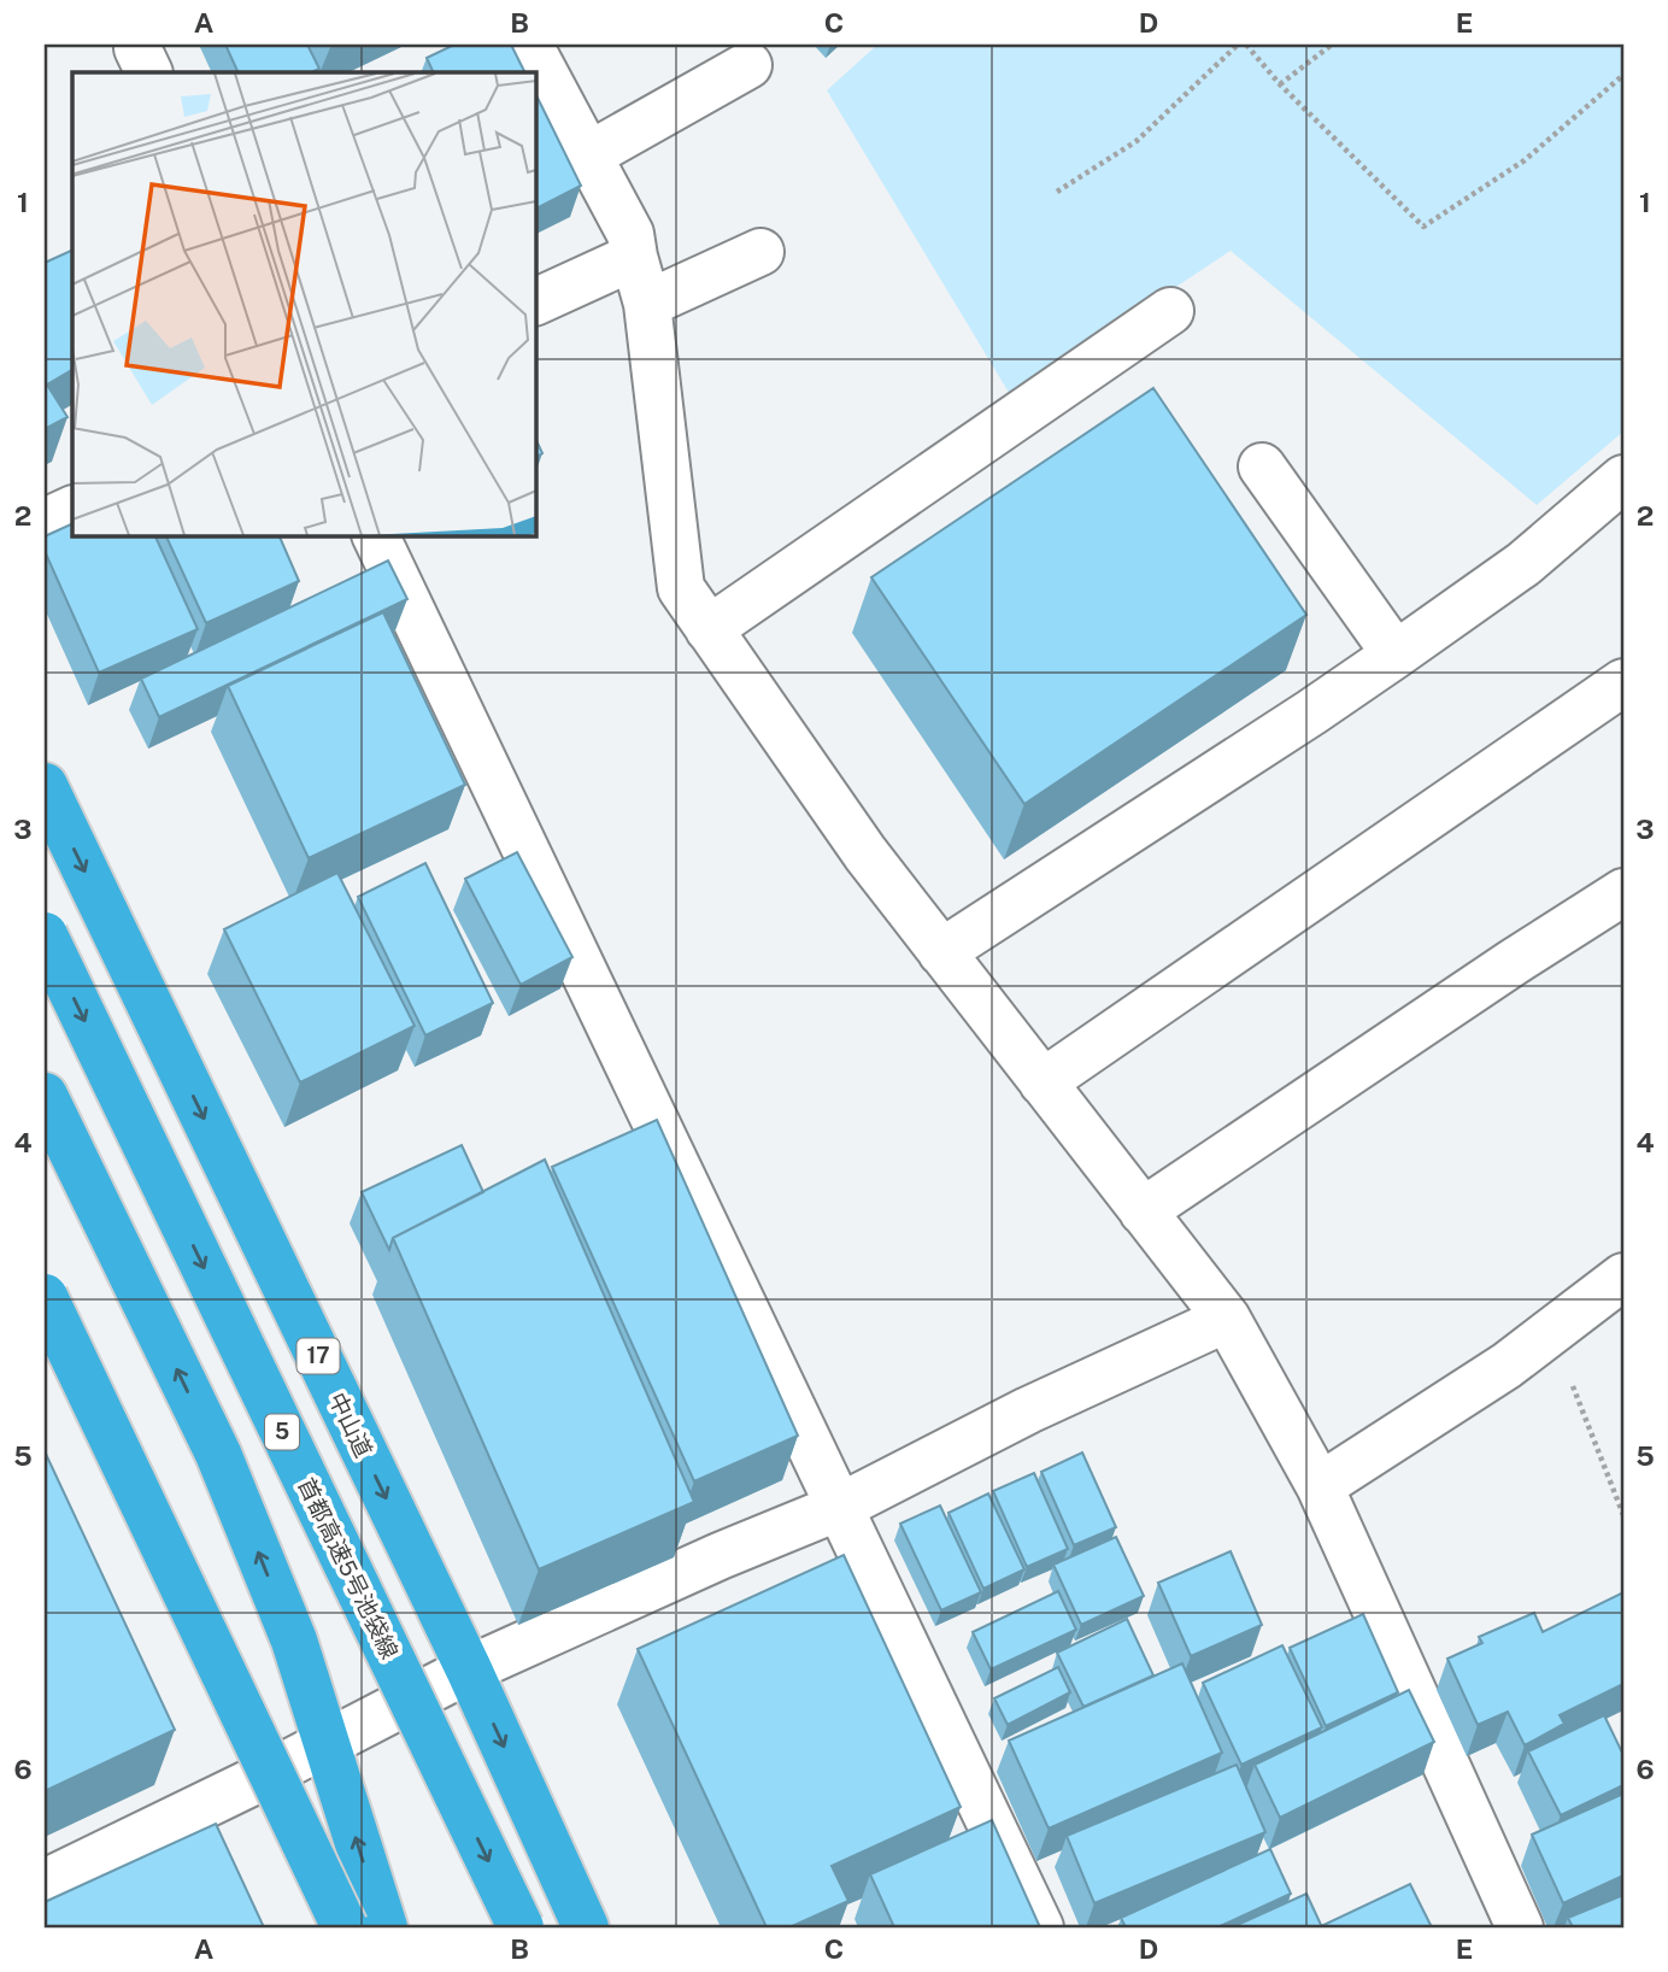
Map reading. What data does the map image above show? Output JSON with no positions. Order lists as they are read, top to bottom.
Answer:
{
  "streets": {
    "highway": [
      "17",
      "中山道",
      "5",
      "首都高速5号池袋線"
    ]
  },
  "grid": {
    "columns": [
      "A",
      "B",
      "C",
      "D",
      "E"
    ],
    "rows": [
      "1",
      "2",
      "3",
      "4",
      "5",
      "6"
    ]
  }
}
